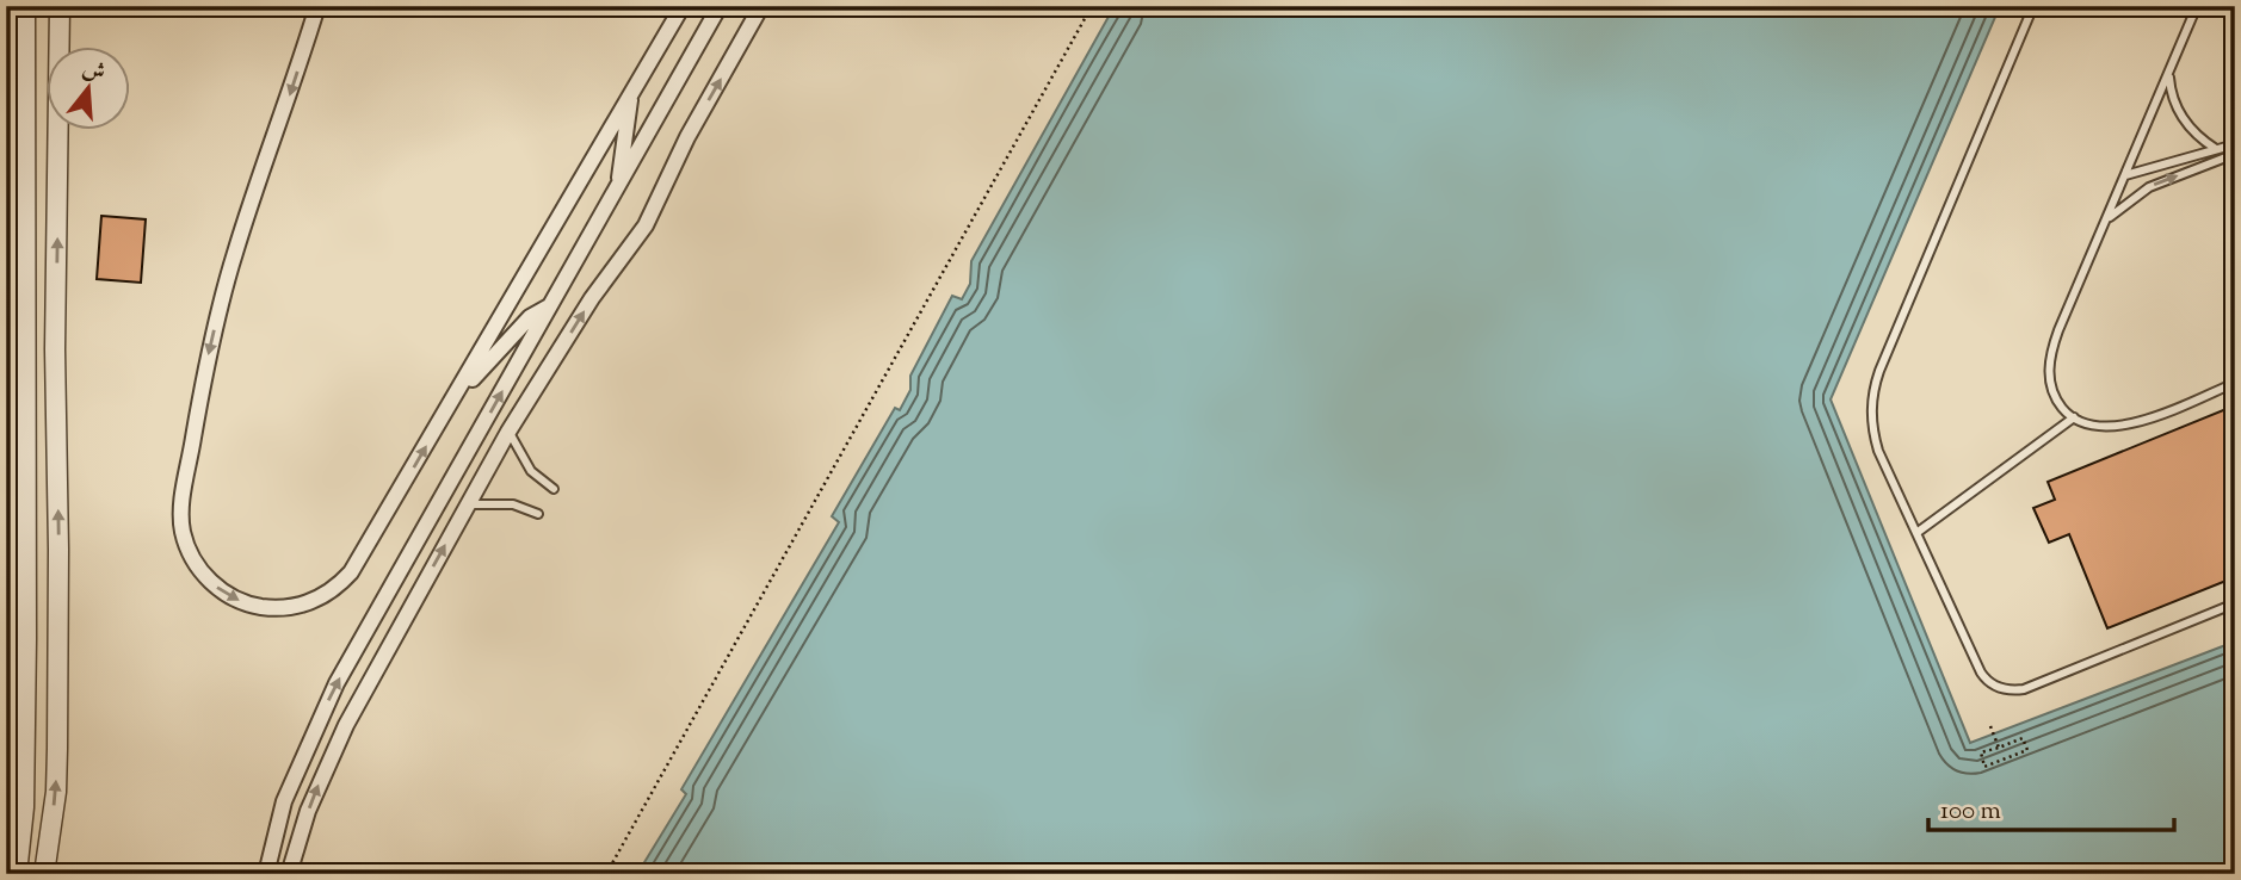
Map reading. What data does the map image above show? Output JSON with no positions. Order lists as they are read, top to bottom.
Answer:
{
  "scale_bar": "100 m",
  "north": "top"
}
